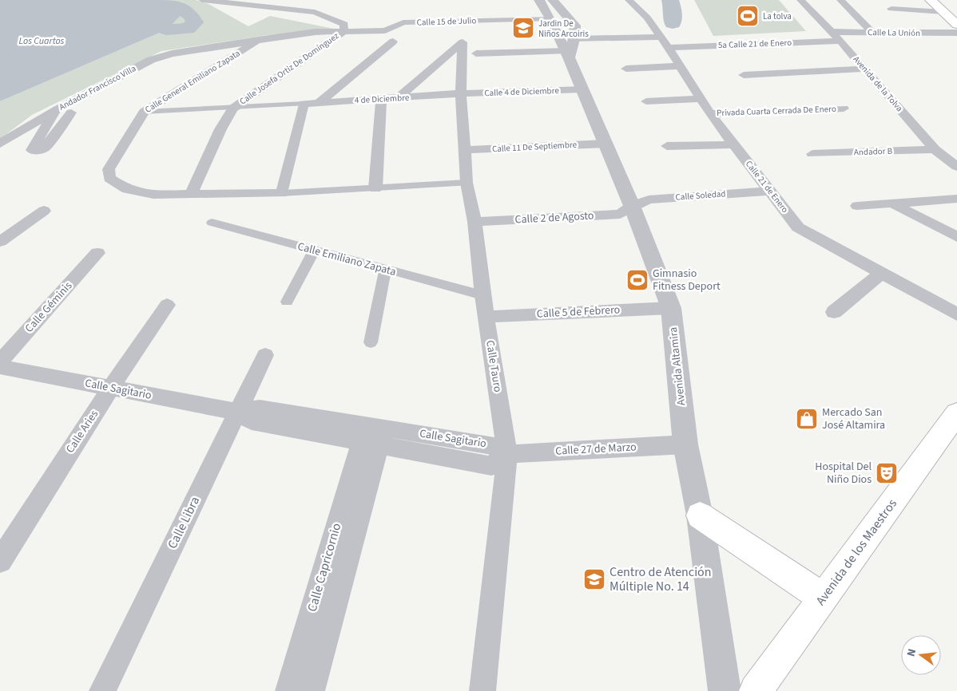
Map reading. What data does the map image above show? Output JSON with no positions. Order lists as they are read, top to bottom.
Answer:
{
  "streets": {
    "main road": ["Avenida de los Maestros"],
    "street": [
      "Calle 15 de Julio",
      "Calle La Unión",
      "5a Calle 21 de Enero",
      "Calle Josefa Ortiz De Domínguez",
      "Calle General Emiliano Zapata",
      "Avenida de la Tolva",
      "Andador Francisco Villa",
      "Calle 4 de Diciembre",
      "4 de Diciembre",
      "Privada Cuarta Cerrada De Enero",
      "Calle 11 De Septiembre",
      "Andador B",
      "Calle 21 de Enero",
      "Calle Soledad",
      "Calle 2 de Agosto",
      "Calle Emiliano Zapata",
      "Calle Géminis",
      "Calle 5 de Febrero",
      "Calle Tauro",
      "Avenida Altamira",
      "Calle Sagitario",
      "Calle Aries",
      "Calle 27 de Marzo",
      "Calle Libra",
      "Calle Capricornio"
    ]
  },
  "crossings": [
    ["Calle 15 de Julio", "Calle Josefa Ortiz De Domínguez"],
    ["Calle 15 de Julio", "Calle General Emiliano Zapata"],
    ["Calle 15 de Julio", "Andador Francisco Villa"],
    ["Calle 15 de Julio", "Avenida Altamira"],
    ["Calle La Unión", "Avenida de la Tolva"],
    ["5a Calle 21 de Enero", "Avenida de la Tolva"],
    ["5a Calle 21 de Enero", "Calle 21 de Enero"],
    ["5a Calle 21 de Enero", "Avenida Altamira"],
    ["Calle General Emiliano Zapata", "Andador Francisco Villa"],
    ["Avenida de la Tolva", "Andador B"],
    ["Calle 4 de Diciembre", "4 de Diciembre"],
    ["Calle 4 de Diciembre", "Calle Tauro"],
    ["Calle 4 de Diciembre", "Avenida Altamira"],
    ["4 de Diciembre", "Calle Tauro"],
    ["Privada Cuarta Cerrada De Enero", "Calle 21 de Enero"],
    ["Calle 11 De Septiembre", "Calle Tauro"],
    ["Calle 11 De Septiembre", "Avenida Altamira"],
    ["Calle 21 de Enero", "Calle Soledad"],
    ["Calle Soledad", "Calle 2 de Agosto"],
    ["Calle Soledad", "Avenida Altamira"],
    ["Calle 2 de Agosto", "Calle Tauro"],
    ["Calle 2 de Agosto", "Avenida Altamira"],
    ["Calle Emiliano Zapata", "Calle Tauro"],
    ["Calle 5 de Febrero", "Calle Tauro"],
    ["Calle 5 de Febrero", "Avenida Altamira"],
    ["Calle Tauro", "Calle Sagitario"],
    ["Calle Tauro", "Calle 27 de Marzo"],
    ["Avenida Altamira", "Calle 27 de Marzo"],
    ["Calle Sagitario", "Calle Aries"],
    ["Calle Sagitario", "Calle 27 de Marzo"],
    ["Calle Sagitario", "Calle Libra"],
    ["Calle Sagitario", "Calle Capricornio"]
  ],
  "water": ["Los Cuartos"],
  "places": {
    "sports": ["La tolva", "Gimnasio Fitness Deport"],
    "school or university": ["Jardin De Niños Arcoiris", "Centro de Atención Múltiple No. 14"],
    "shop": ["Mercado San José Altamira"],
    "theatre": ["Hospital Del Niño Dios"]
  },
  "north": "left"
}
